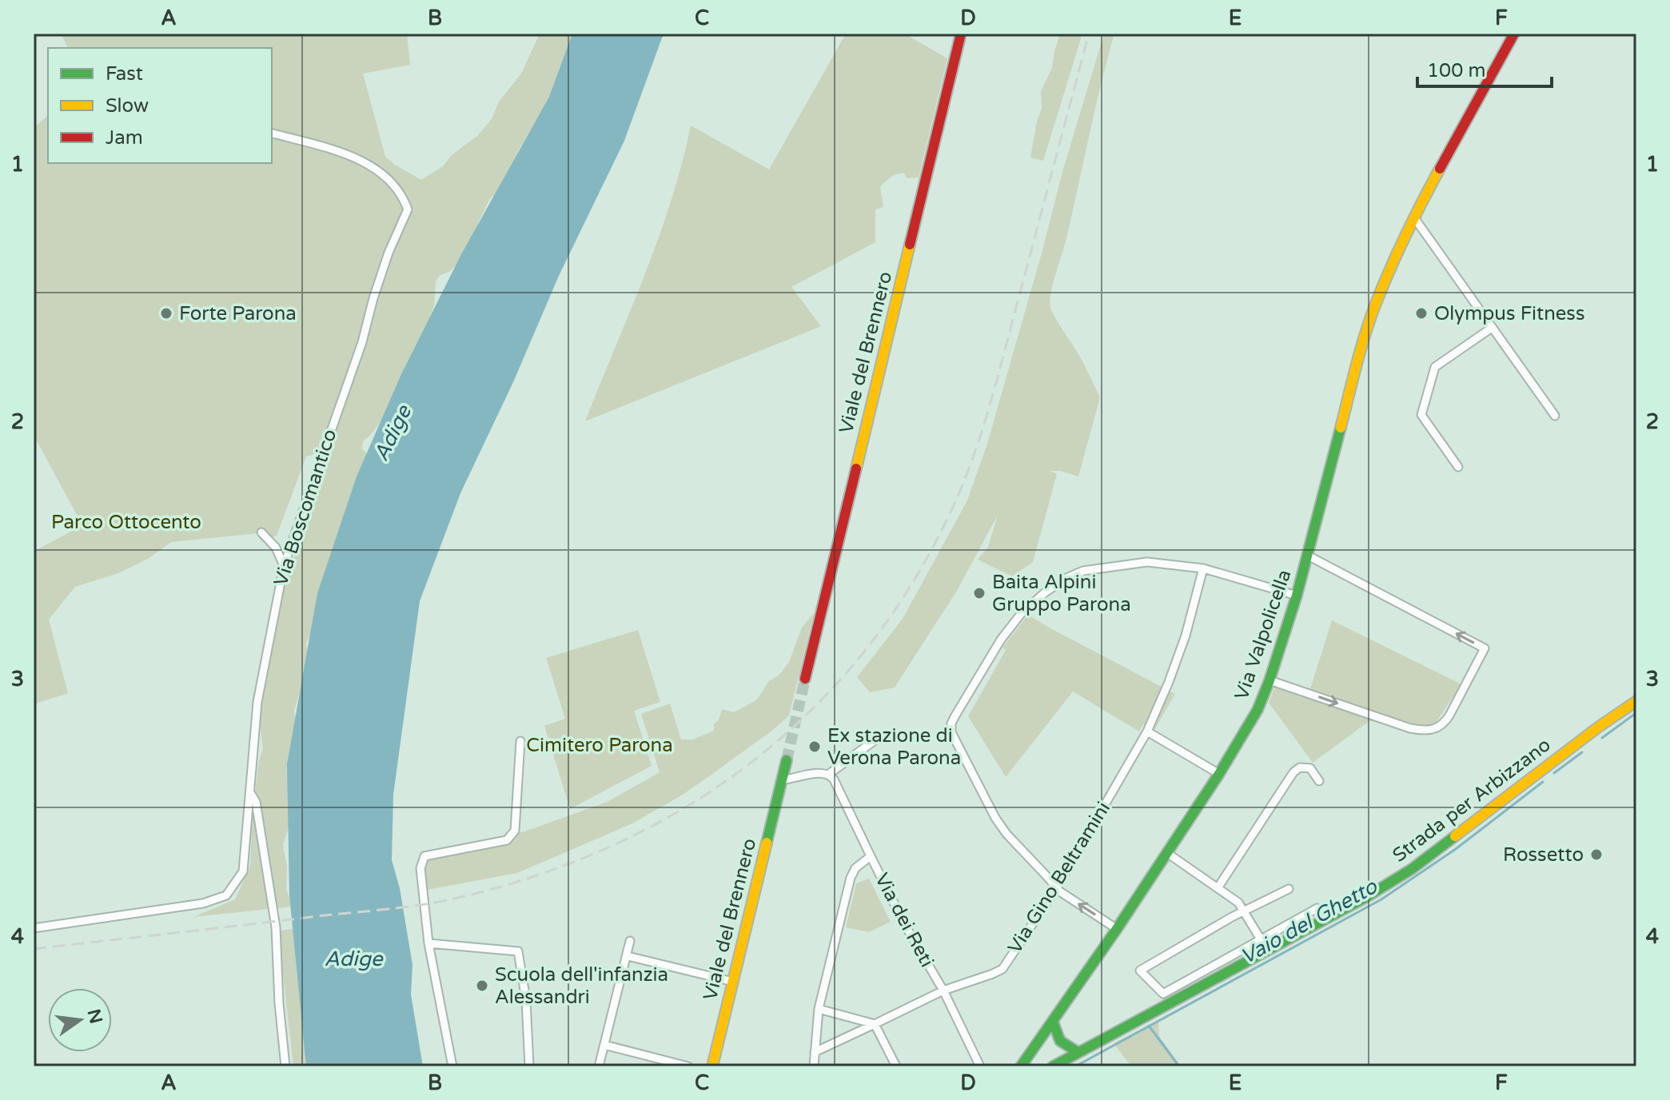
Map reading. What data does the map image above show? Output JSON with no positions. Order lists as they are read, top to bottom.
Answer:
{
  "streets": {
    "main road": ["Viale del Brennero", "Via Valpolicella", "Strada per Arbizzano"],
    "street": ["Via Boscomantico", "Via Gino Beltramini", "Via dei Reti"]
  },
  "crossings": [
    ["Via Gino Beltramini", "Via dei Reti"]
  ],
  "water": ["Adige", "Vaio del Ghetto"],
  "parks": ["Parco Ottocento", "Cimitero Parona"],
  "places": [
    "Forte Parona",
    "Olympus Fitness",
    "Baita Alpini Gruppo Parona",
    "Ex stazione di Verona Parona",
    "Rossetto",
    "Scuola dell'infanzia Alessandri"
  ],
  "legend": ["Fast", "Slow", "Jam"],
  "scale_bar": "100 m",
  "north": "right",
  "grid": {
    "columns": [
      "A",
      "B",
      "C",
      "D",
      "E",
      "F"
    ],
    "rows": [
      "1",
      "2",
      "3",
      "4"
    ]
  }
}
